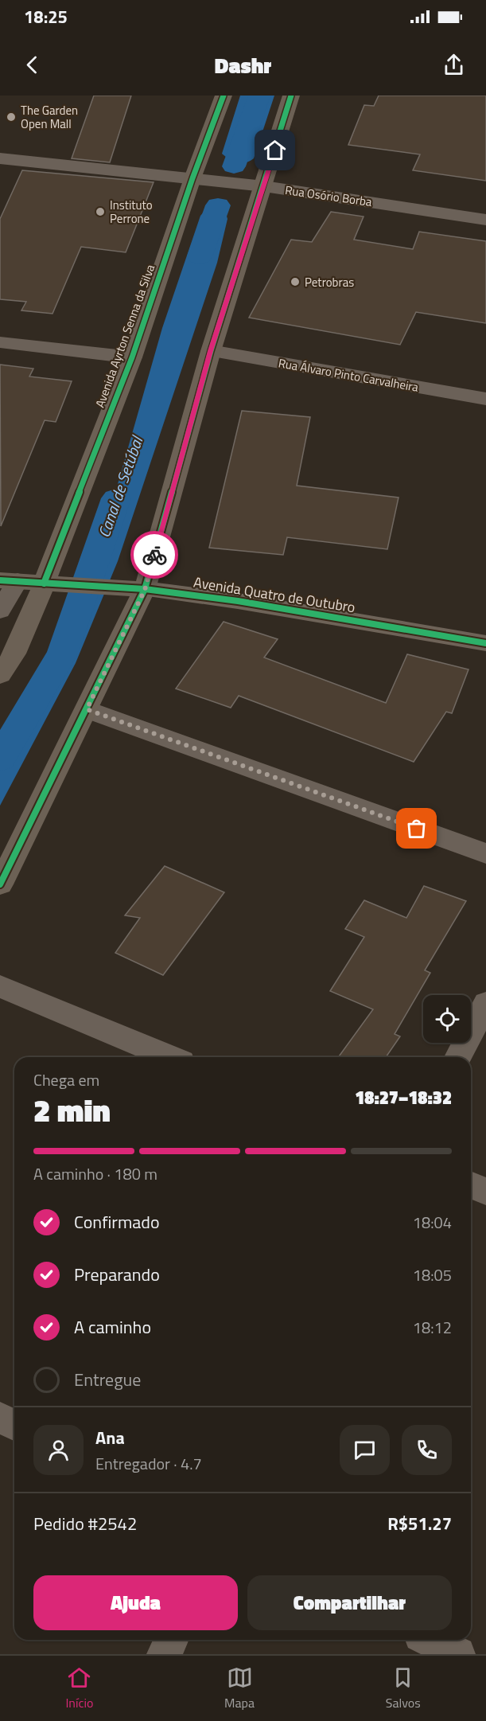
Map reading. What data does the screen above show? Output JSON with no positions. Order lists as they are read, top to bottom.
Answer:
{
  "streets": {
    "main road": ["Avenida Ayrton Senna da Silva", "Avenida Quatro de Outubro"],
    "street": ["Rua Osório Borba", "Rua Álvaro Pinto Carvalheira"]
  },
  "crossings": [
    ["Rua Osório Borba", "Avenida Ayrton Senna da Silva"],
    ["Avenida Ayrton Senna da Silva", "Avenida Quatro de Outubro"]
  ],
  "water": ["Canal de Setúbal"],
  "places": ["The Garden Open Mall", "Instituto Perrone", "Petrobras"],
  "page": {
    "status": "18:25",
    "header": "Dashr",
    "heading": ["2 min", "Chega em", "18:27–18:32"],
    "panel": [
      "Ana",
      "Entregador · 4.7",
      "Pedido #2542",
      "R$51.27"
    ],
    "bar": "A caminho · 180 m",
    "list": [
      ["Confirmado", "18:04"],
      ["Preparando", "18:05"],
      ["A caminho", "18:12"],
      "Entregue"
    ],
    "buttons": ["Ajuda", "Compartilhar"],
    "tabs": ["Início", "Mapa", "Salvos"]
  }
}
